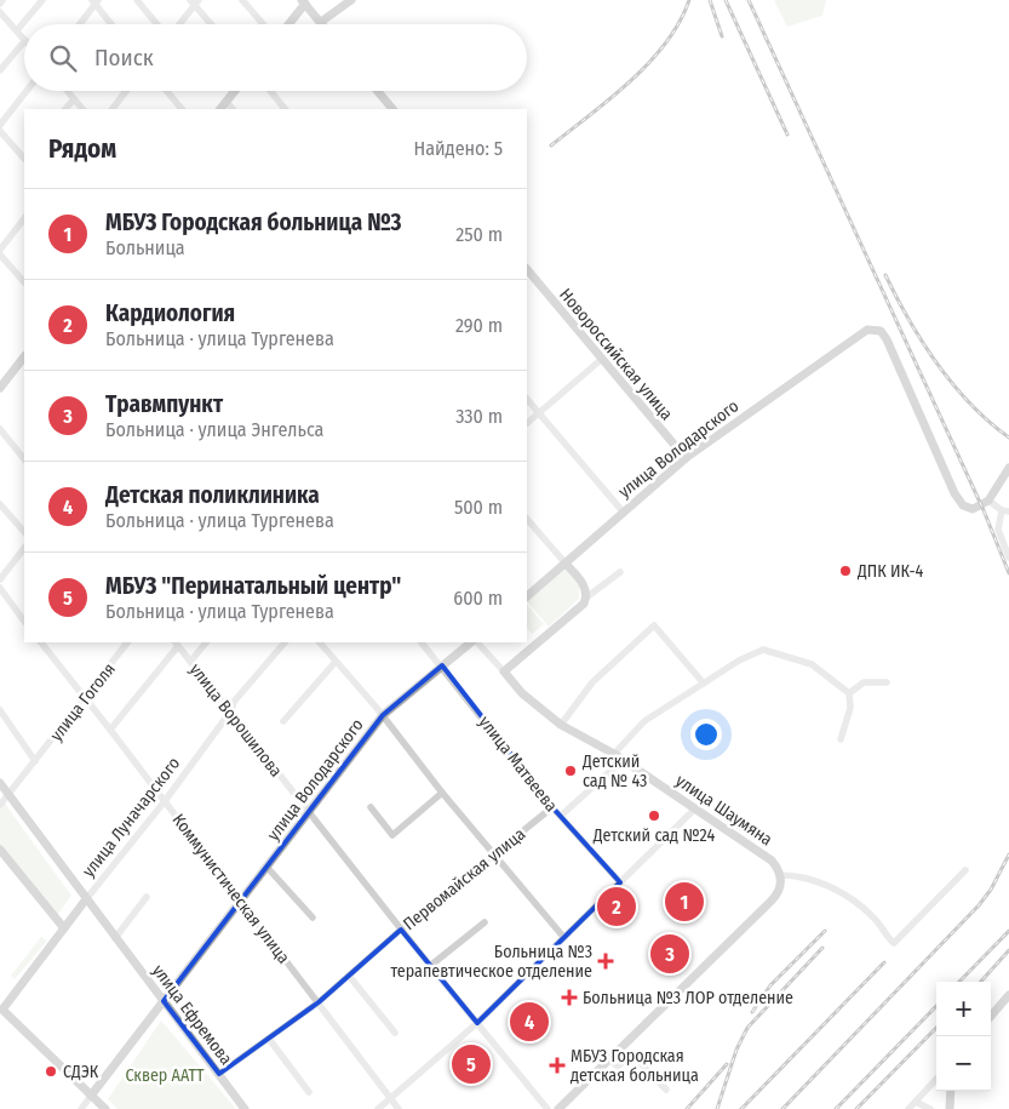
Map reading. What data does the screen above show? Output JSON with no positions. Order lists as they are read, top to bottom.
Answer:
{
  "streets": {
    "main road": [
      "Новороссийская улица",
      "улица Володарского",
      "улица Шаумяна",
      "улица Луначарского",
      "улица Ефремова"
    ],
    "street": [
      "улица Гоголя",
      "улица Ворошилова",
      "улица Матвеева",
      "Первомайская улица",
      "Коммунистическая улица"
    ]
  },
  "crossings": [
    ["Новороссийская улица", "улица Володарского"],
    ["улица Володарского", "улица Ворошилова"],
    ["улица Володарского", "улица Матвеева"],
    ["улица Володарского", "Коммунистическая улица"],
    ["улица Володарского", "улица Ефремова"],
    ["улица Гоголя", "Коммунистическая улица"],
    ["улица Гоголя", "улица Ефремова"],
    ["улица Ворошилова", "улица Луначарского"],
    ["улица Ворошилова", "Первомайская улица"],
    ["улица Ворошилова", "Коммунистическая улица"],
    ["улица Матвеева", "Первомайская улица"],
    ["улица Луначарского", "Коммунистическая улица"],
    ["улица Луначарского", "улица Ефремова"],
    ["Первомайская улица", "Коммунистическая улица"],
    ["Первомайская улица", "улица Ефремова"]
  ],
  "parks": ["Сквер ААТТ"],
  "places": {
    "other": [
      "ДПК ИК-4",
      "Детский сад № 43",
      "Детский сад №24",
      "СДЭК"
    ],
    "health": ["Больница №3 терапевтическое отделение", "Больница №3 ЛОР отделение", "МБУЗ Городская детская больница"]
  },
  "page": {
    "search": "Поиск",
    "heading": ["Рядом", "Найдено: 5"],
    "list": [
      {
        "mark": "1",
        "name": "МБУЗ Городская больница №3",
        "note": "Больница",
        "value": "250 m"
      },
      {
        "mark": "2",
        "name": "Кардиология",
        "note": "Больница · улица Тургенева",
        "value": "290 m"
      },
      {
        "mark": "3",
        "name": "Травмпункт",
        "note": "Больница · улица Энгельса",
        "value": "330 m"
      },
      {
        "mark": "4",
        "name": "Детская поликлиника",
        "note": "Больница · улица Тургенева",
        "value": "500 m"
      },
      {
        "mark": "5",
        "name": "МБУЗ \"Перинатальный центр\"",
        "note": "Больница · улица Тургенева",
        "value": "600 m"
      }
    ],
    "pins": [
      "1",
      "2",
      "3",
      "4",
      "5"
    ],
    "map_buttons": ["+", "−"]
  }
}
